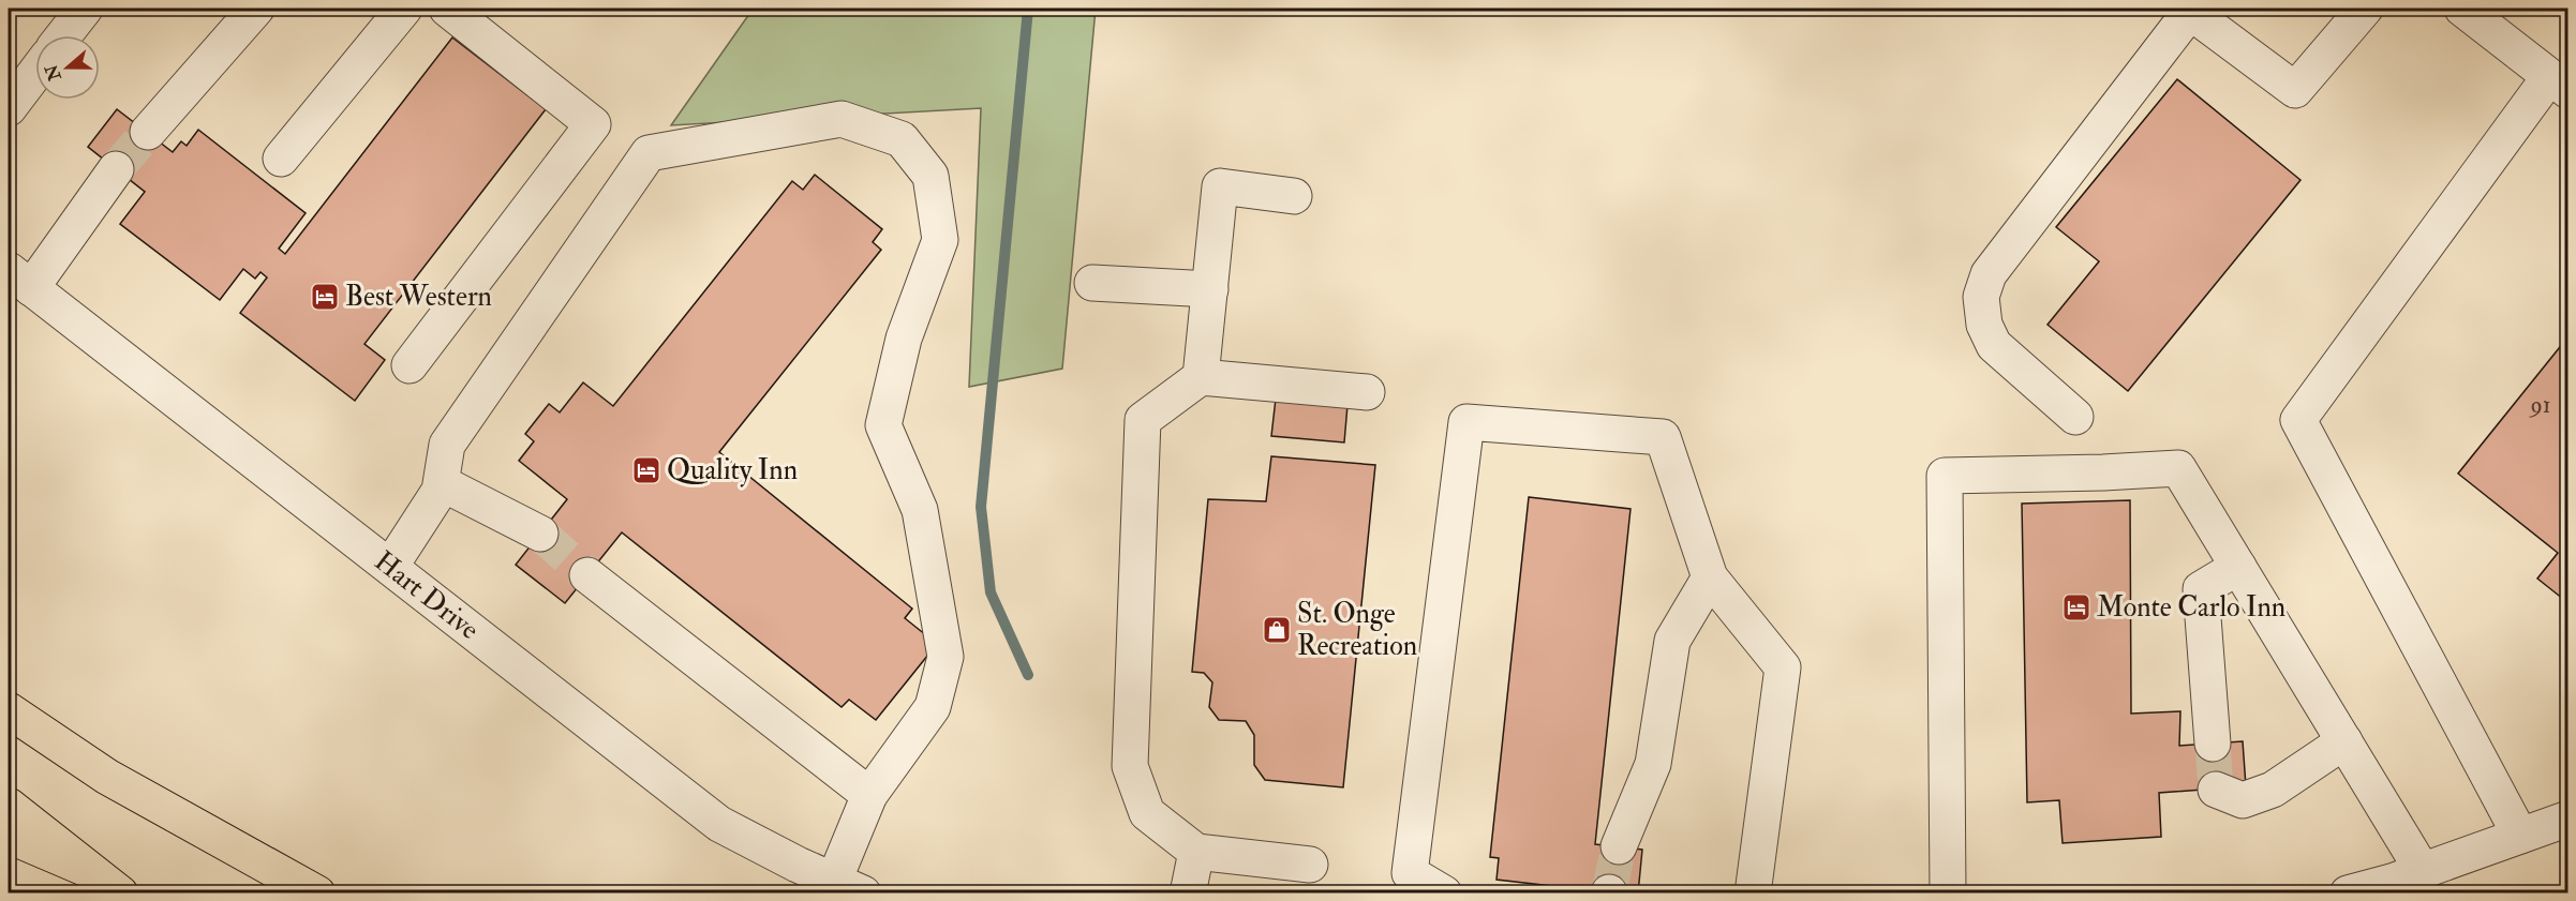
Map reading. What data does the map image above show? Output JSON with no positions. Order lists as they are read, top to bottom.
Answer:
{
  "streets": {
    "street": ["Hart Drive"]
  },
  "places": {
    "hotel": ["Best Western", "Quality Inn", "Monte Carlo Inn"],
    "shop": ["St. Onge Recreation"]
  },
  "house_numbers": ["91"],
  "north": "left"
}
